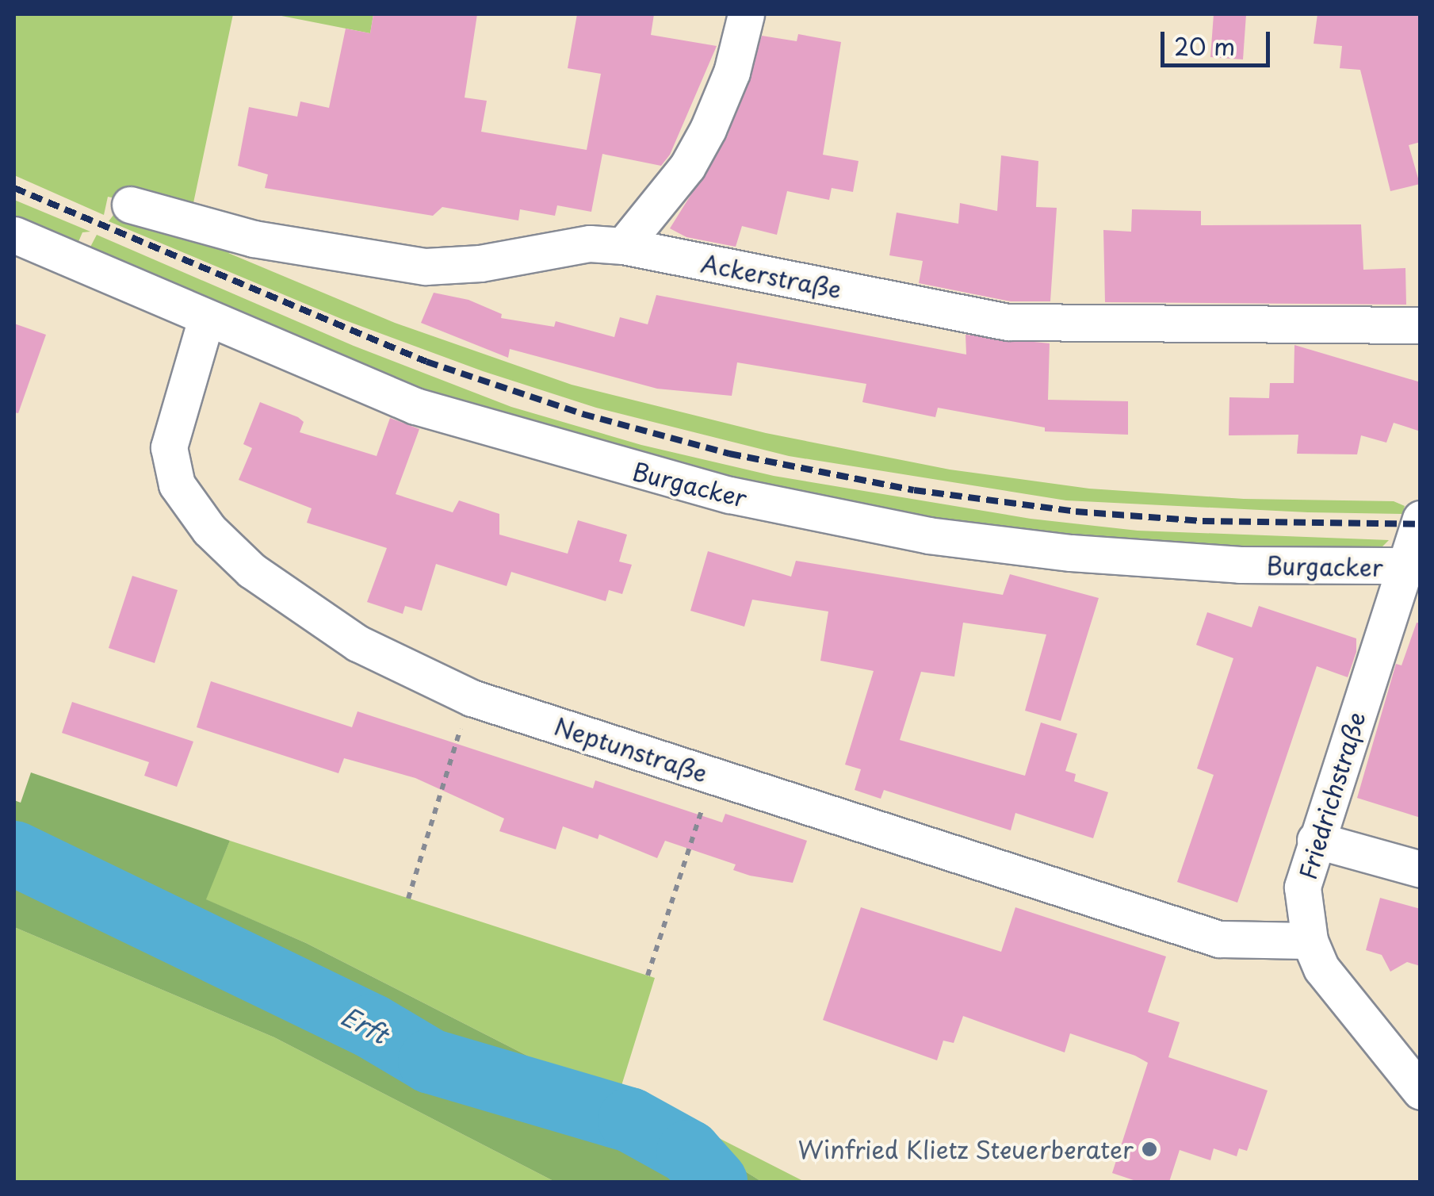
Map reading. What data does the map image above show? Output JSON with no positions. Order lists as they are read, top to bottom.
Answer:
{
  "streets": {
    "street": [
      "Ackerstraße",
      "Burgacker",
      "Neptunstraße",
      "Friedrichstraße"
    ]
  },
  "crossings": [
    ["Burgacker", "Neptunstraße"],
    ["Burgacker", "Friedrichstraße"],
    ["Neptunstraße", "Friedrichstraße"]
  ],
  "water": ["Erft"],
  "places": ["Winfried Klietz Steuerberater"],
  "scale_bar": "20 m"
}
